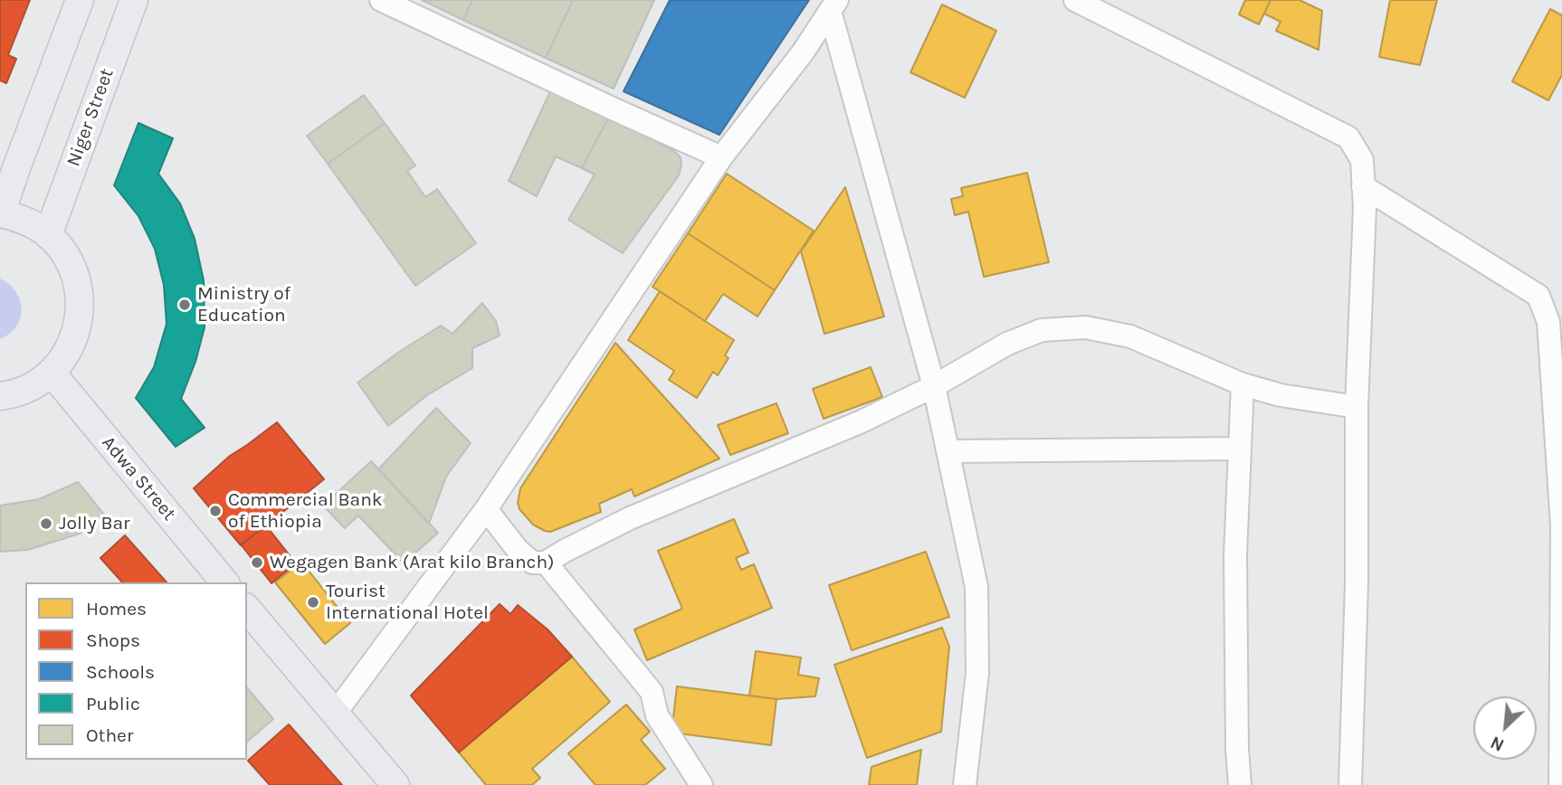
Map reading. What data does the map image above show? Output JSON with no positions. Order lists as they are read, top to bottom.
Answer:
{
  "streets": {
    "main road": ["Niger Street", "Adwa Street"]
  },
  "places": [
    "Ministry of Education",
    "Commercial Bank of Ethiopia",
    "Jolly Bar",
    "Wegagen Bank (Arat kilo Branch)",
    "Tourist International Hotel"
  ],
  "legend": [
    "Homes",
    "Shops",
    "Schools",
    "Public",
    "Other"
  ],
  "north": "bottom left"
}
